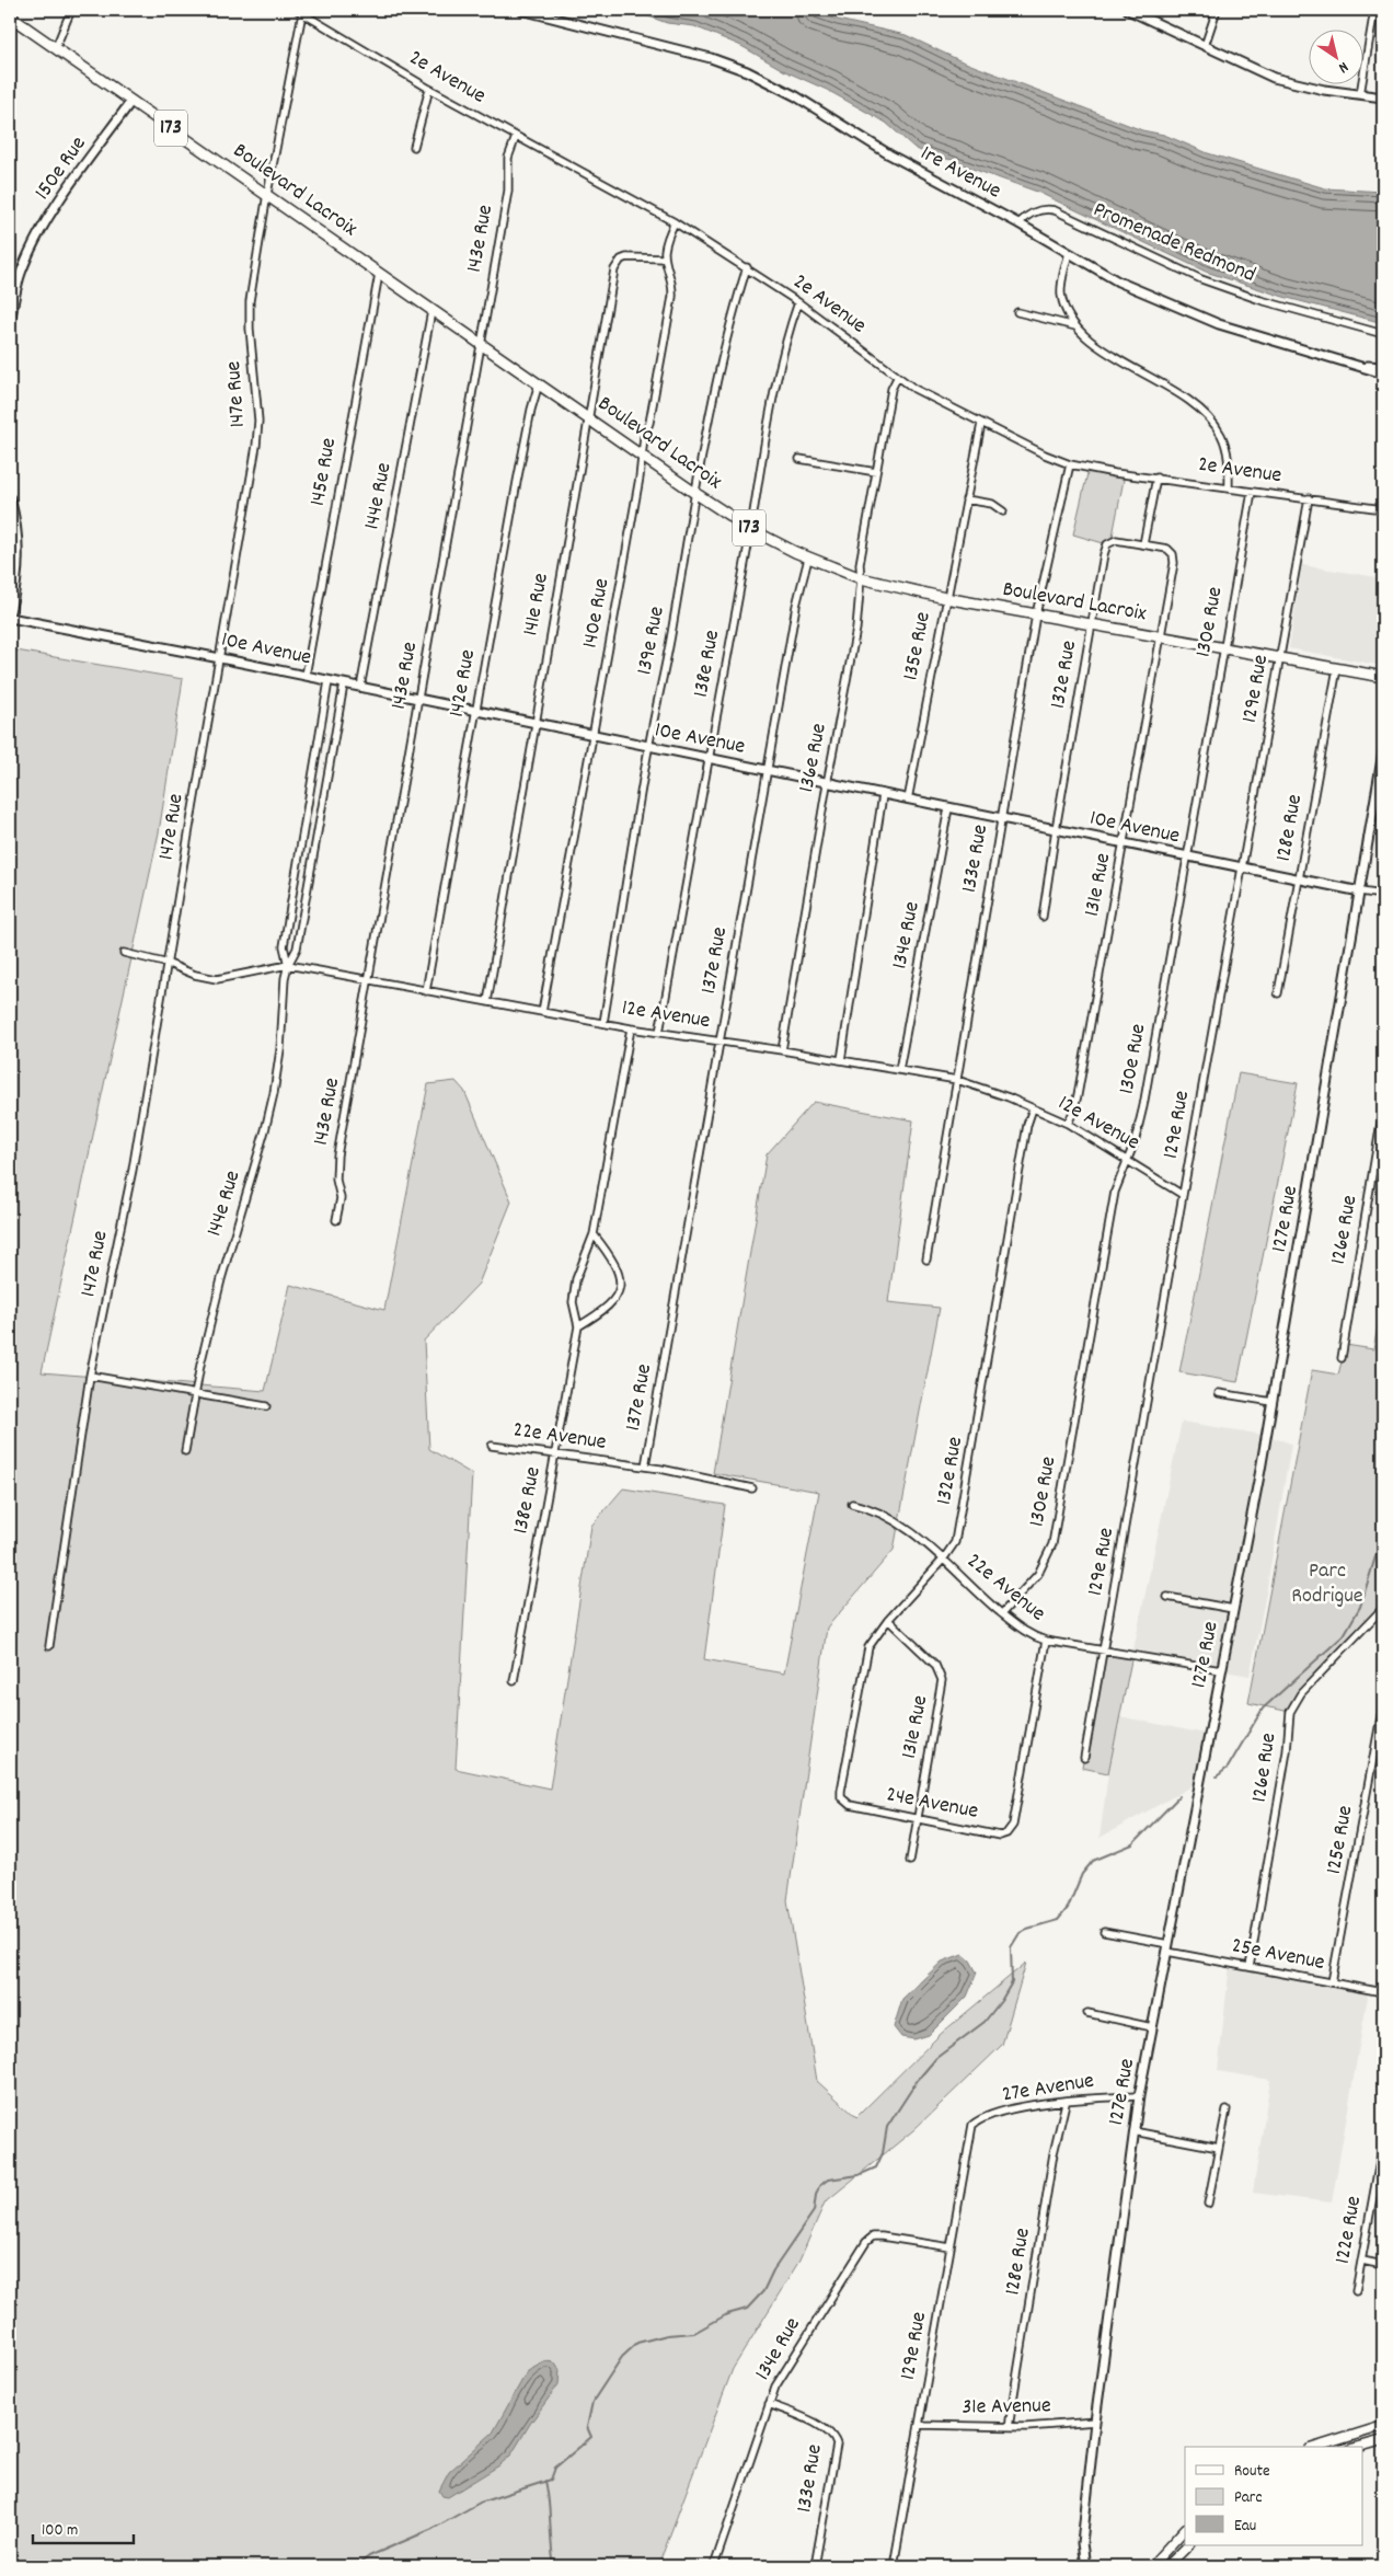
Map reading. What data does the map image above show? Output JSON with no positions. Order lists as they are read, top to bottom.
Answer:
{
  "streets": {
    "main road": ["173", "Boulevard Lacroix"],
    "street": [
      "2e Avenue",
      "150e Rue",
      "1re Avenue",
      "143e Rue",
      "Promenade Redmond",
      "147e Rue",
      "145e Rue",
      "144e Rue",
      "141e Rue",
      "140e Rue",
      "130e Rue",
      "139e Rue",
      "135e Rue",
      "10e Avenue",
      "138e Rue",
      "132e Rue",
      "142e Rue",
      "129e Rue",
      "136e Rue",
      "128e Rue",
      "133e Rue",
      "131e Rue",
      "134e Rue",
      "137e Rue",
      "12e Avenue",
      "127e Rue",
      "126e Rue",
      "22e Avenue",
      "24e Avenue",
      "125e Rue",
      "25e Avenue",
      "27e Avenue",
      "122e Rue",
      "31e Avenue"
    ]
  },
  "crossings": [
    ["2e Avenue", "143e Rue"],
    ["2e Avenue", "147e Rue"],
    ["2e Avenue", "130e Rue"],
    ["2e Avenue", "139e Rue"],
    ["2e Avenue", "135e Rue"],
    ["2e Avenue", "138e Rue"],
    ["2e Avenue", "129e Rue"],
    ["2e Avenue", "136e Rue"],
    ["2e Avenue", "133e Rue"],
    ["150e Rue", "Boulevard Lacroix"],
    ["1re Avenue", "Promenade Redmond"],
    ["Boulevard Lacroix", "143e Rue"],
    ["Boulevard Lacroix", "147e Rue"],
    ["Boulevard Lacroix", "145e Rue"],
    ["Boulevard Lacroix", "144e Rue"],
    ["Boulevard Lacroix", "141e Rue"],
    ["Boulevard Lacroix", "140e Rue"],
    ["Boulevard Lacroix", "130e Rue"],
    ["Boulevard Lacroix", "139e Rue"],
    ["Boulevard Lacroix", "135e Rue"],
    ["Boulevard Lacroix", "138e Rue"],
    ["Boulevard Lacroix", "132e Rue"],
    ["Boulevard Lacroix", "142e Rue"],
    ["Boulevard Lacroix", "129e Rue"],
    ["Boulevard Lacroix", "136e Rue"],
    ["Boulevard Lacroix", "128e Rue"],
    ["Boulevard Lacroix", "133e Rue"],
    ["Boulevard Lacroix", "131e Rue"],
    ["Boulevard Lacroix", "137e Rue"],
    ["143e Rue", "10e Avenue"],
    ["143e Rue", "12e Avenue"],
    ["147e Rue", "10e Avenue"],
    ["147e Rue", "12e Avenue"],
    ["145e Rue", "10e Avenue"],
    ["144e Rue", "10e Avenue"],
    ["144e Rue", "12e Avenue"],
    ["141e Rue", "140e Rue"],
    ["141e Rue", "10e Avenue"],
    ["141e Rue", "12e Avenue"],
    ["140e Rue", "10e Avenue"],
    ["140e Rue", "12e Avenue"],
    ["130e Rue", "10e Avenue"],
    ["130e Rue", "12e Avenue"],
    ["130e Rue", "22e Avenue"],
    ["139e Rue", "10e Avenue"],
    ["139e Rue", "12e Avenue"],
    ["135e Rue", "10e Avenue"],
    ["10e Avenue", "138e Rue"],
    ["10e Avenue", "132e Rue"],
    ["10e Avenue", "142e Rue"],
    ["10e Avenue", "129e Rue"],
    ["10e Avenue", "136e Rue"],
    ["10e Avenue", "128e Rue"],
    ["10e Avenue", "133e Rue"],
    ["10e Avenue", "131e Rue"],
    ["10e Avenue", "134e Rue"],
    ["10e Avenue", "137e Rue"],
    ["10e Avenue", "127e Rue"],
    ["138e Rue", "12e Avenue"],
    ["138e Rue", "22e Avenue"],
    ["132e Rue", "131e Rue"],
    ["132e Rue", "12e Avenue"],
    ["132e Rue", "22e Avenue"],
    ["132e Rue", "24e Avenue"],
    ["142e Rue", "12e Avenue"],
    ["129e Rue", "134e Rue"],
    ["129e Rue", "12e Avenue"],
    ["129e Rue", "22e Avenue"],
    ["129e Rue", "27e Avenue"],
    ["129e Rue", "31e Avenue"],
    ["136e Rue", "12e Avenue"],
    ["128e Rue", "27e Avenue"],
    ["128e Rue", "31e Avenue"],
    ["133e Rue", "134e Rue"],
    ["133e Rue", "12e Avenue"],
    ["131e Rue", "12e Avenue"],
    ["131e Rue", "24e Avenue"],
    ["134e Rue", "12e Avenue"],
    ["137e Rue", "12e Avenue"],
    ["137e Rue", "22e Avenue"],
    ["127e Rue", "22e Avenue"],
    ["127e Rue", "25e Avenue"],
    ["127e Rue", "27e Avenue"],
    ["127e Rue", "31e Avenue"],
    ["126e Rue", "25e Avenue"],
    ["22e Avenue", "24e Avenue"],
    ["125e Rue", "25e Avenue"]
  ],
  "parks": ["Parc Rodrigue"],
  "legend": ["Route", "Parc", "Eau"],
  "scale_bar": "100 m",
  "north": "bottom right"
}
